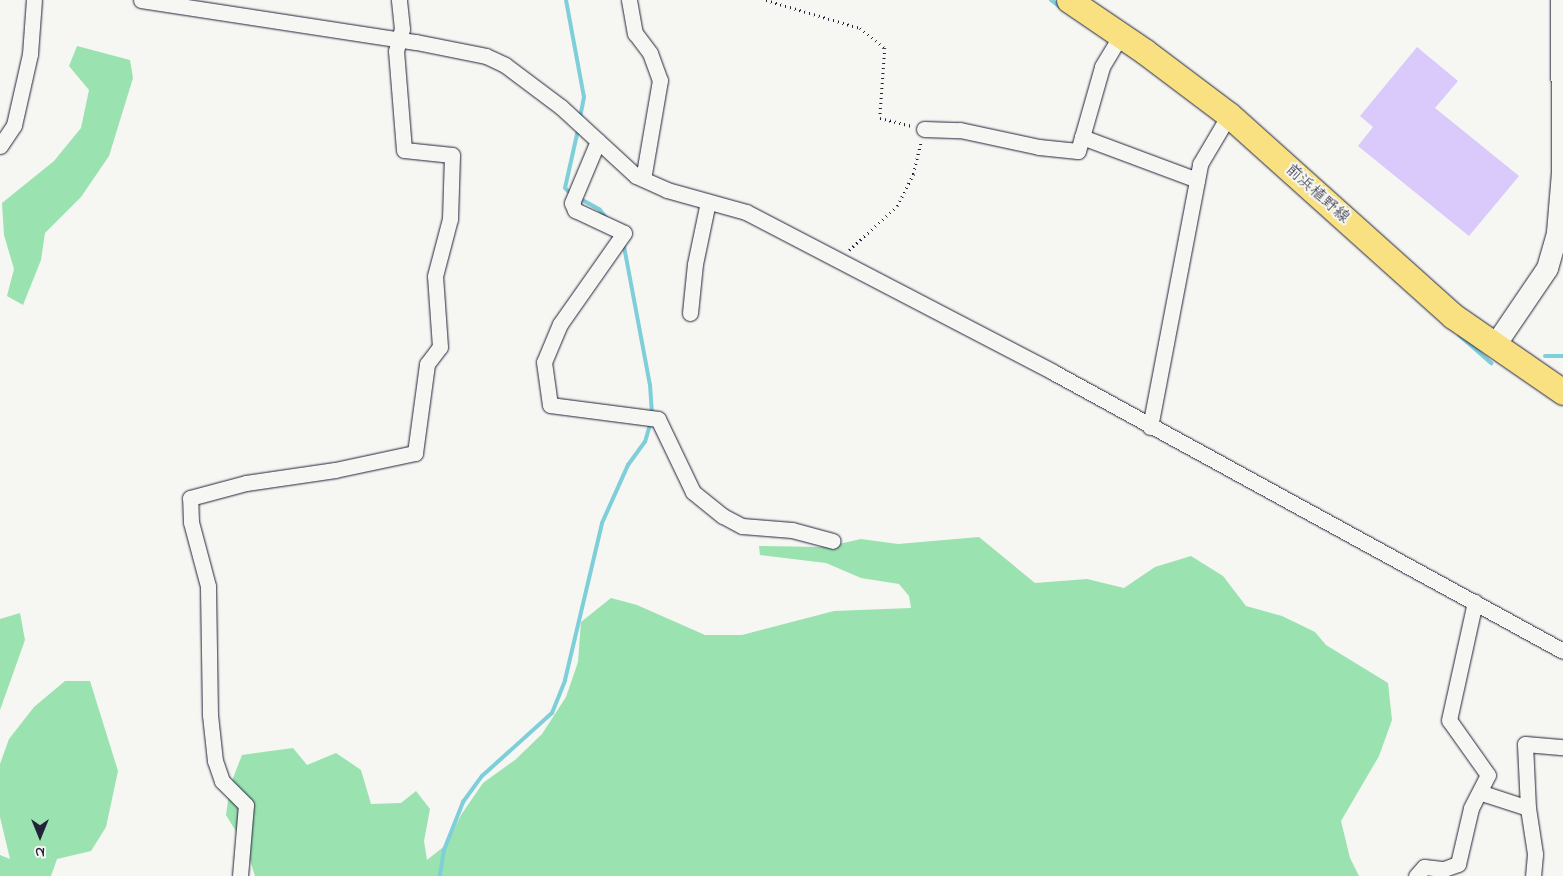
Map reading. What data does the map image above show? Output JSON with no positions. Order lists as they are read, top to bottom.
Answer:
{
  "streets": {
    "main road": ["前浜植野線"]
  },
  "north": "bottom"
}
